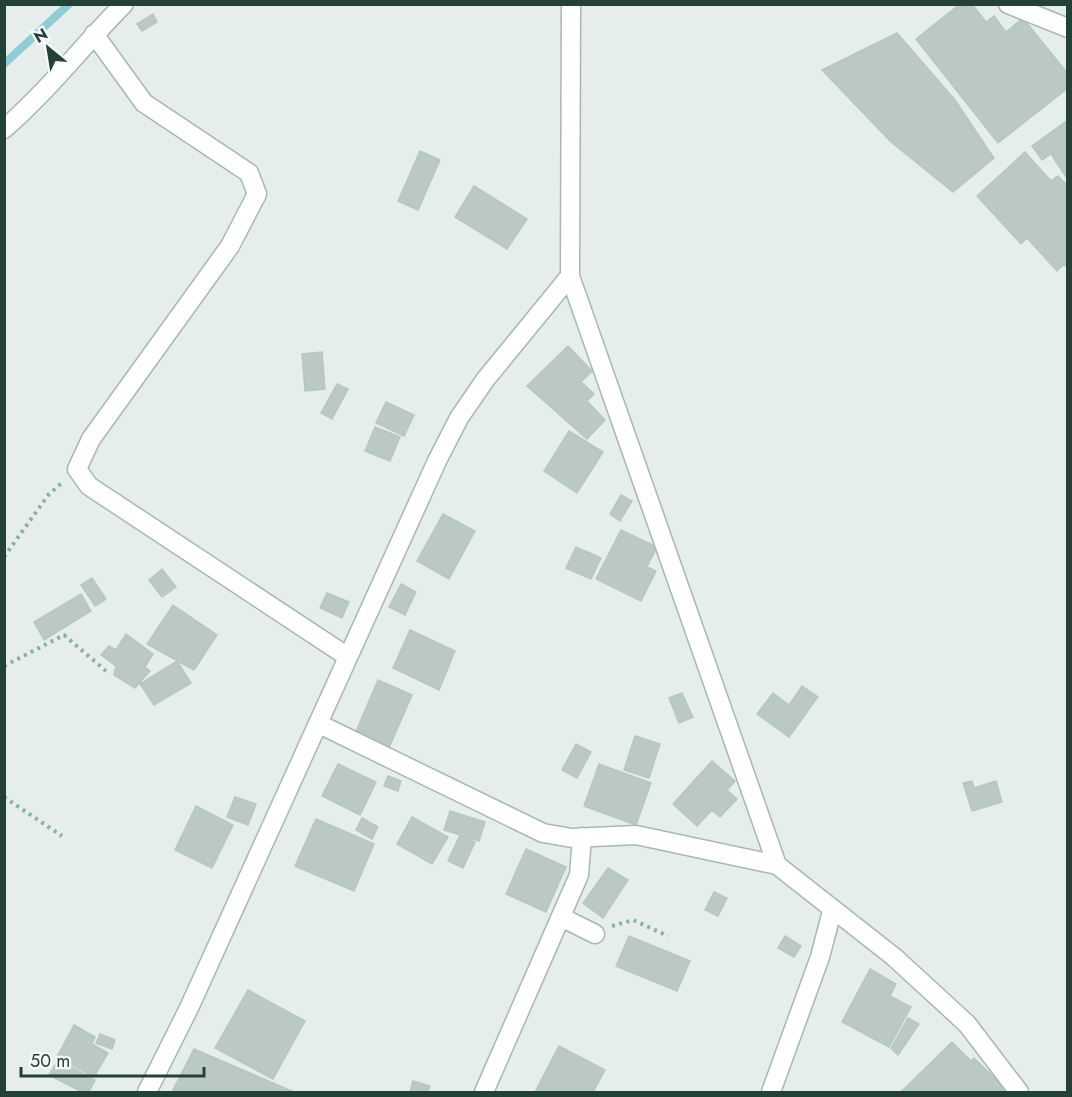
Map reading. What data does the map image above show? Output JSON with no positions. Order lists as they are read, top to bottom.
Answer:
{
  "scale_bar": "50 m",
  "north": "top left"
}
